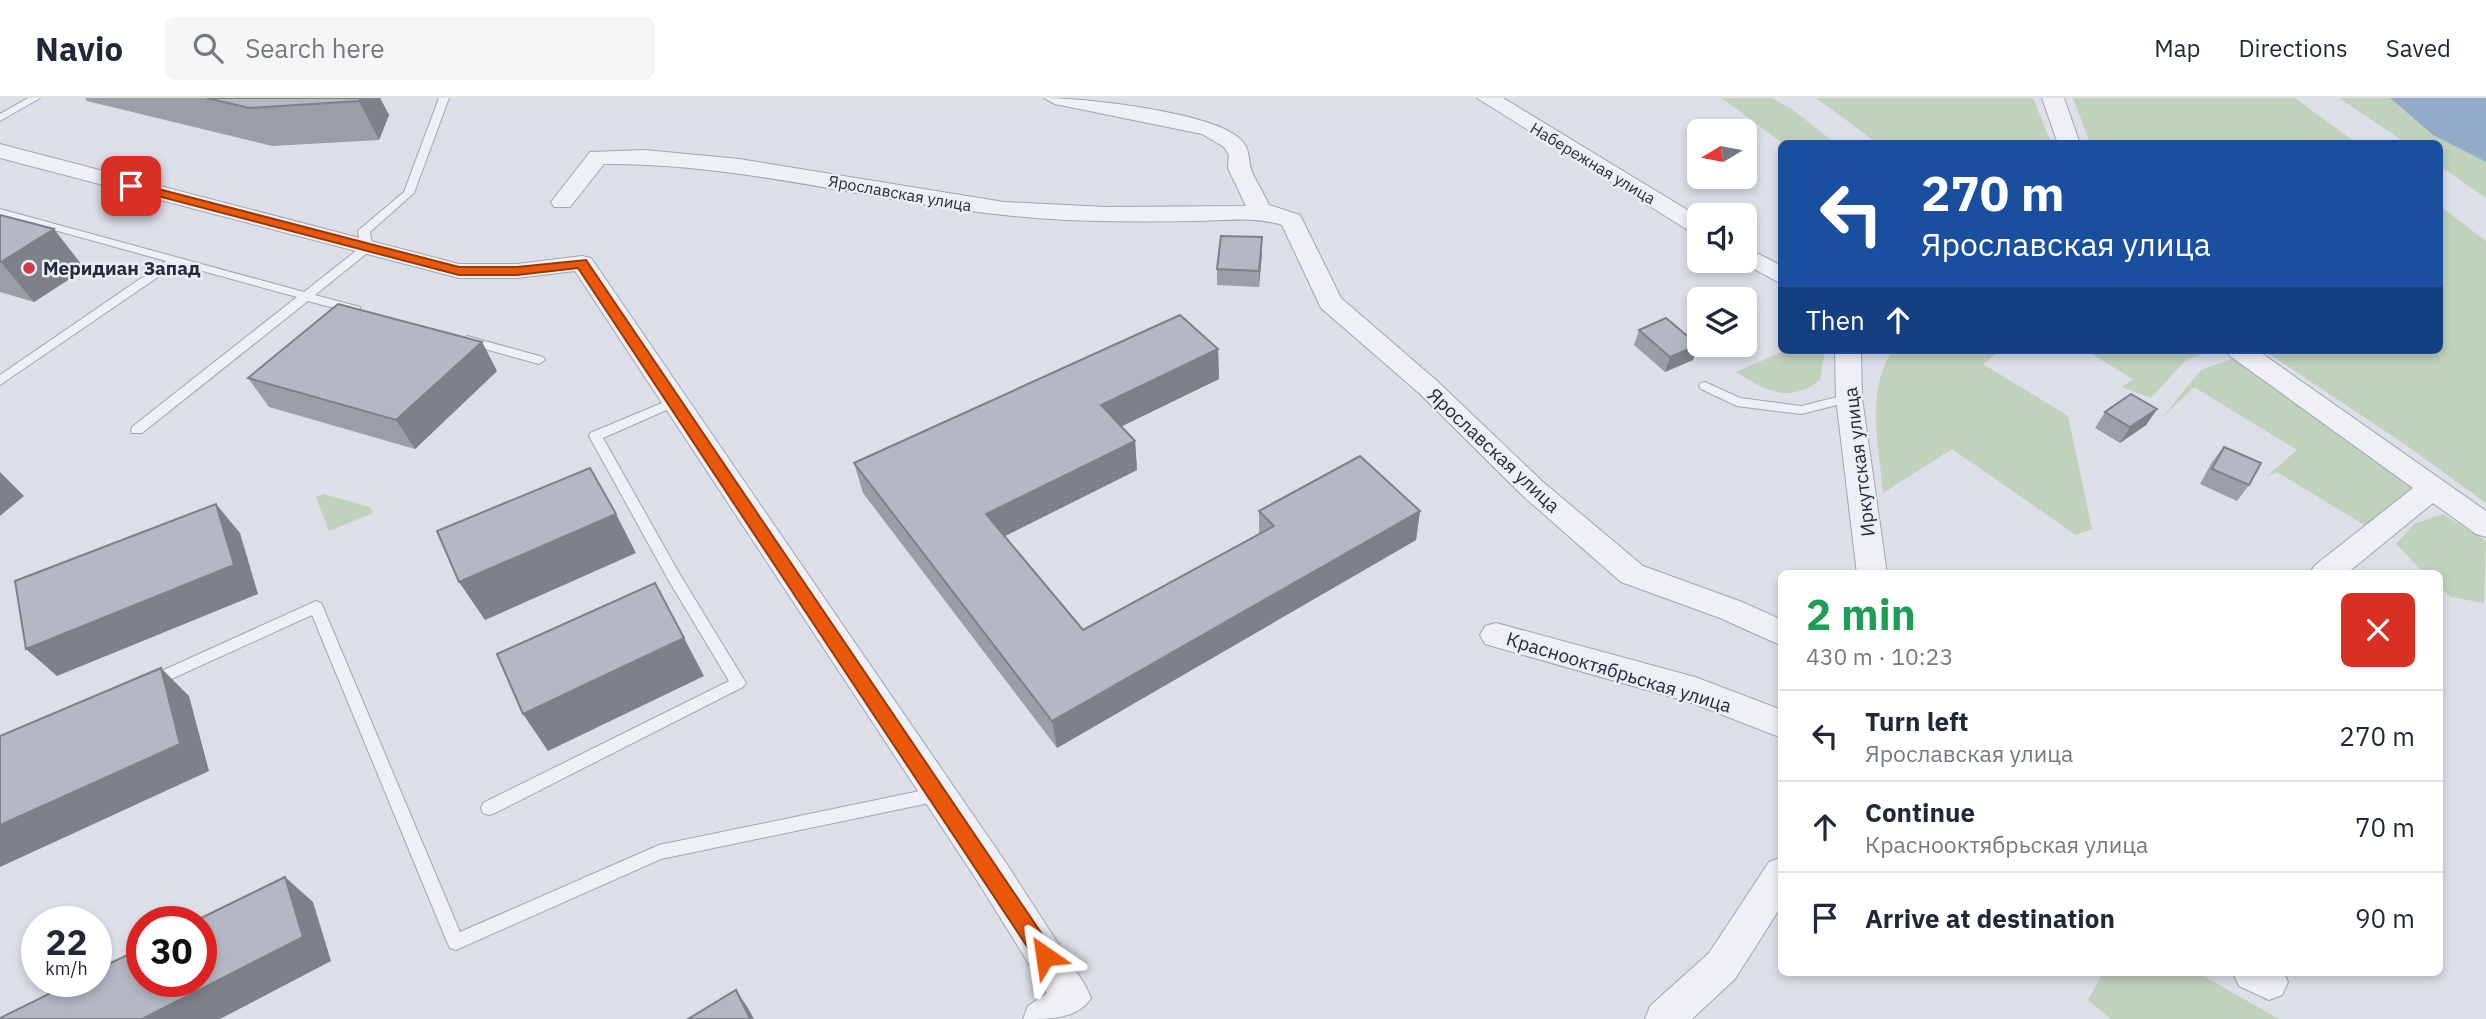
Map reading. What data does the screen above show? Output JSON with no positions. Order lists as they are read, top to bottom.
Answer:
{
  "streets": {
    "street": [
      "Набережная улица",
      "Ярославская улица",
      "Иркутская улица",
      "Краснооктябрьская улица"
    ]
  },
  "places": ["Меридиан Запад"],
  "north": "left",
  "page": {
    "header": "Navio",
    "search": "Search here",
    "nav": ["Map", "Directions", "Saved"],
    "turn": ["270 m", "Ярославская улица"],
    "then": "Then",
    "heading": ["2 min", "430 m · 10:23"],
    "list": [
      {
        "name": "Turn left",
        "note": "Ярославская улица",
        "value": "270 m"
      },
      {
        "name": "Continue",
        "note": "Краснооктябрьская улица",
        "value": "70 m"
      },
      {
        "name": "Arrive at destination",
        "value": "90 m"
      }
    ],
    "speed": "22 km/h",
    "limit": "30"
  }
}
